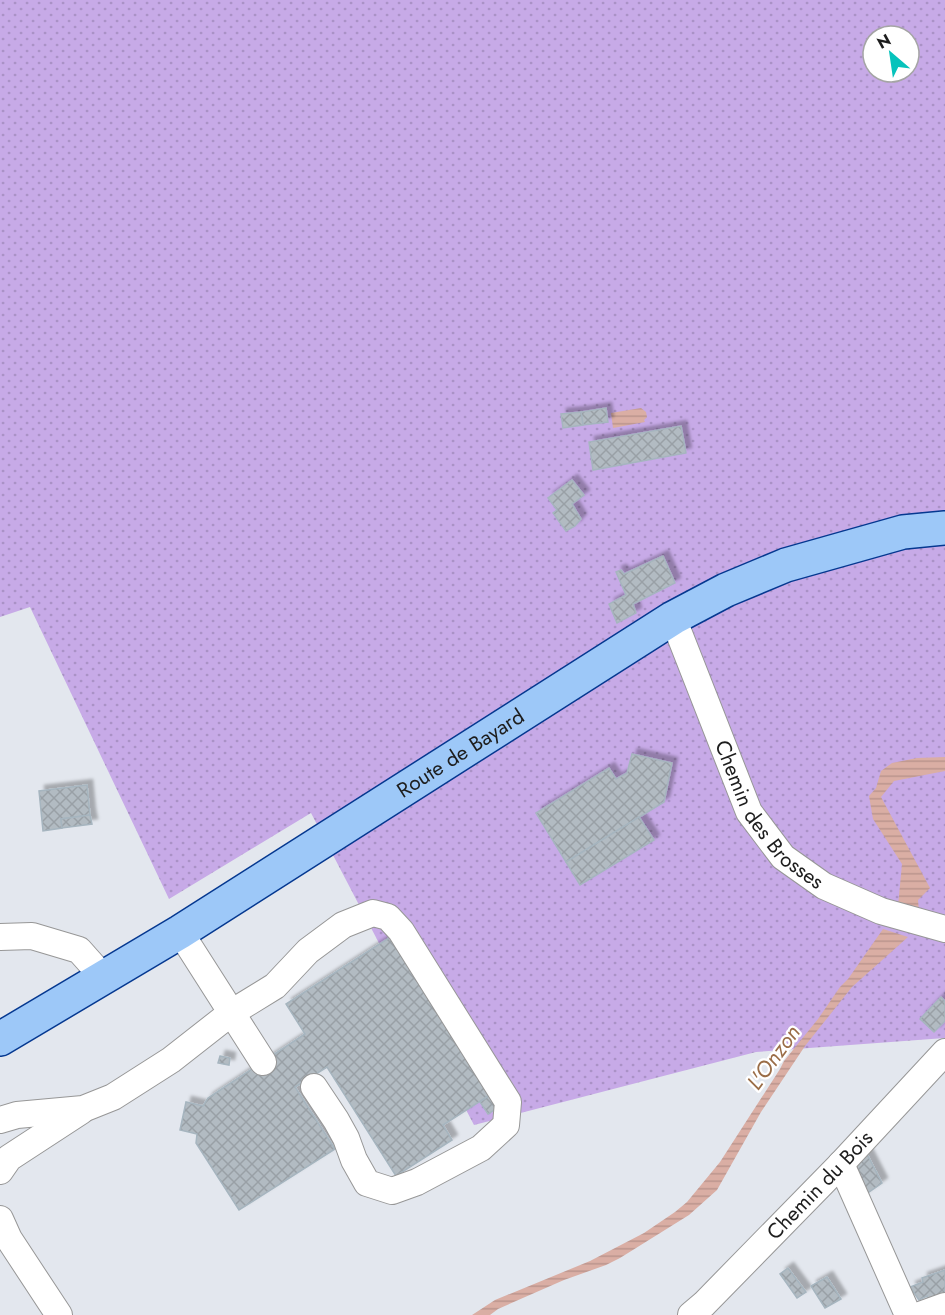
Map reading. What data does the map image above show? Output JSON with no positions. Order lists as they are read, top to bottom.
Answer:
{
  "streets": {
    "main road": ["Route de Bayard"],
    "street": ["Chemin des Brosses", "Chemin du Bois"]
  },
  "crossings": [
    ["Route de Bayard", "Chemin des Brosses"]
  ],
  "water": ["L'Onzon"],
  "north": "top left"
}
